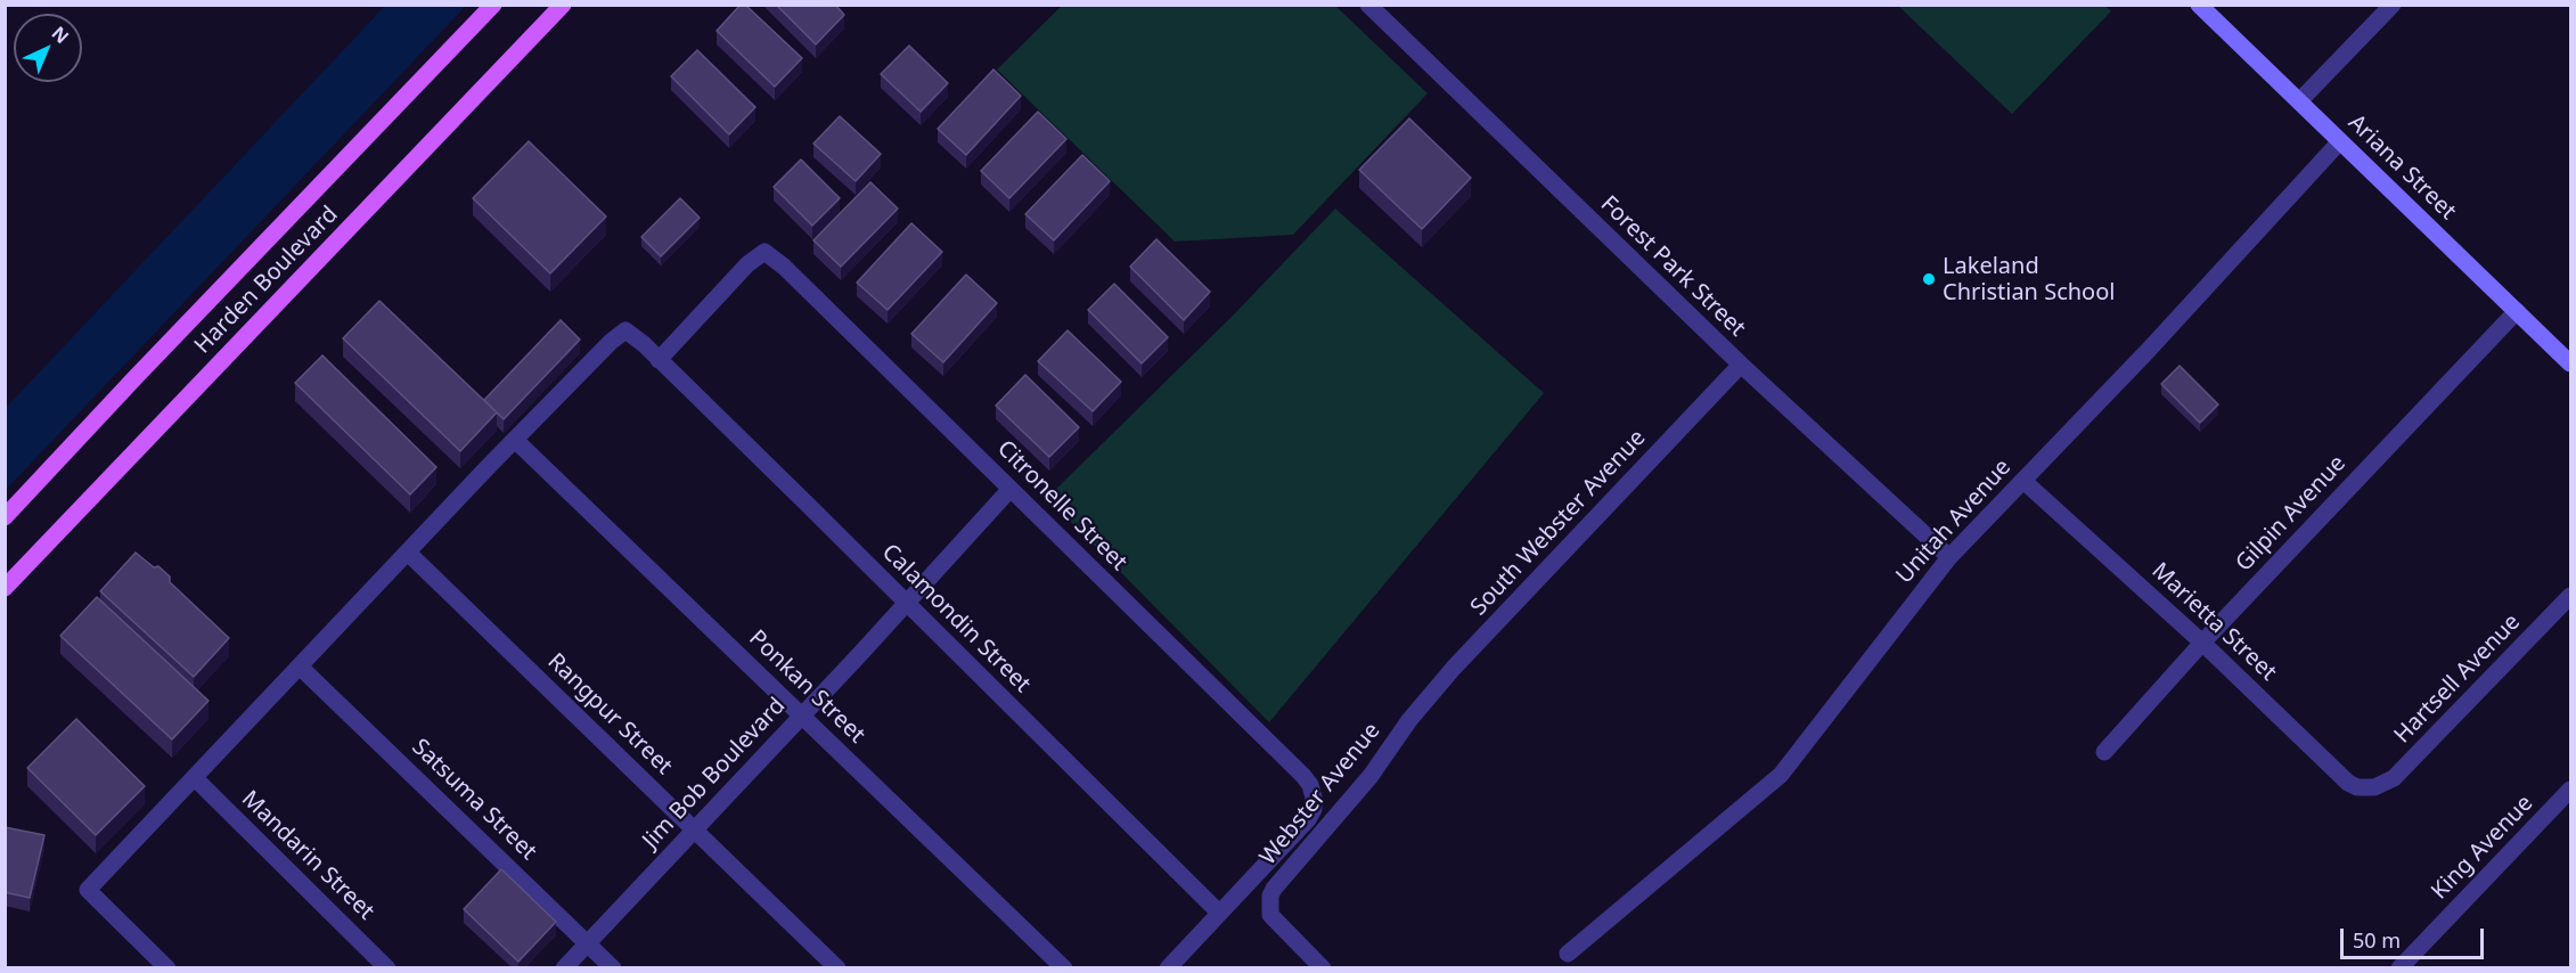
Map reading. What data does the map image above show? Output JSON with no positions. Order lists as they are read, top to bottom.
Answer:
{
  "streets": {
    "main road": ["Harden Boulevard"],
    "street": [
      "Ariana Street",
      "Forest Park Street",
      "Citronelle Street",
      "Gilpin Avenue",
      "Unitah Avenue",
      "South Webster Avenue",
      "Calamondin Street",
      "Marietta Street",
      "Hartsell Avenue",
      "Ponkan Street",
      "Rangpur Street",
      "Jim Bob Boulevard",
      "Webster Avenue",
      "Satsuma Street",
      "King Avenue",
      "Mandarin Street"
    ]
  },
  "crossings": [
    ["Ariana Street", "Gilpin Avenue"],
    ["Ariana Street", "Unitah Avenue"],
    ["Forest Park Street", "Unitah Avenue"],
    ["Forest Park Street", "South Webster Avenue"],
    ["Citronelle Street", "Calamondin Street"],
    ["Citronelle Street", "Jim Bob Boulevard"],
    ["Gilpin Avenue", "Marietta Street"],
    ["Unitah Avenue", "Marietta Street"],
    ["South Webster Avenue", "Webster Avenue"],
    ["Calamondin Street", "Ponkan Street"],
    ["Calamondin Street", "Jim Bob Boulevard"],
    ["Marietta Street", "Hartsell Avenue"],
    ["Ponkan Street", "Jim Bob Boulevard"],
    ["Rangpur Street", "Jim Bob Boulevard"],
    ["Jim Bob Boulevard", "Satsuma Street"]
  ],
  "places": ["Lakeland Christian School"],
  "scale_bar": "50 m",
  "north": "top right"
}
